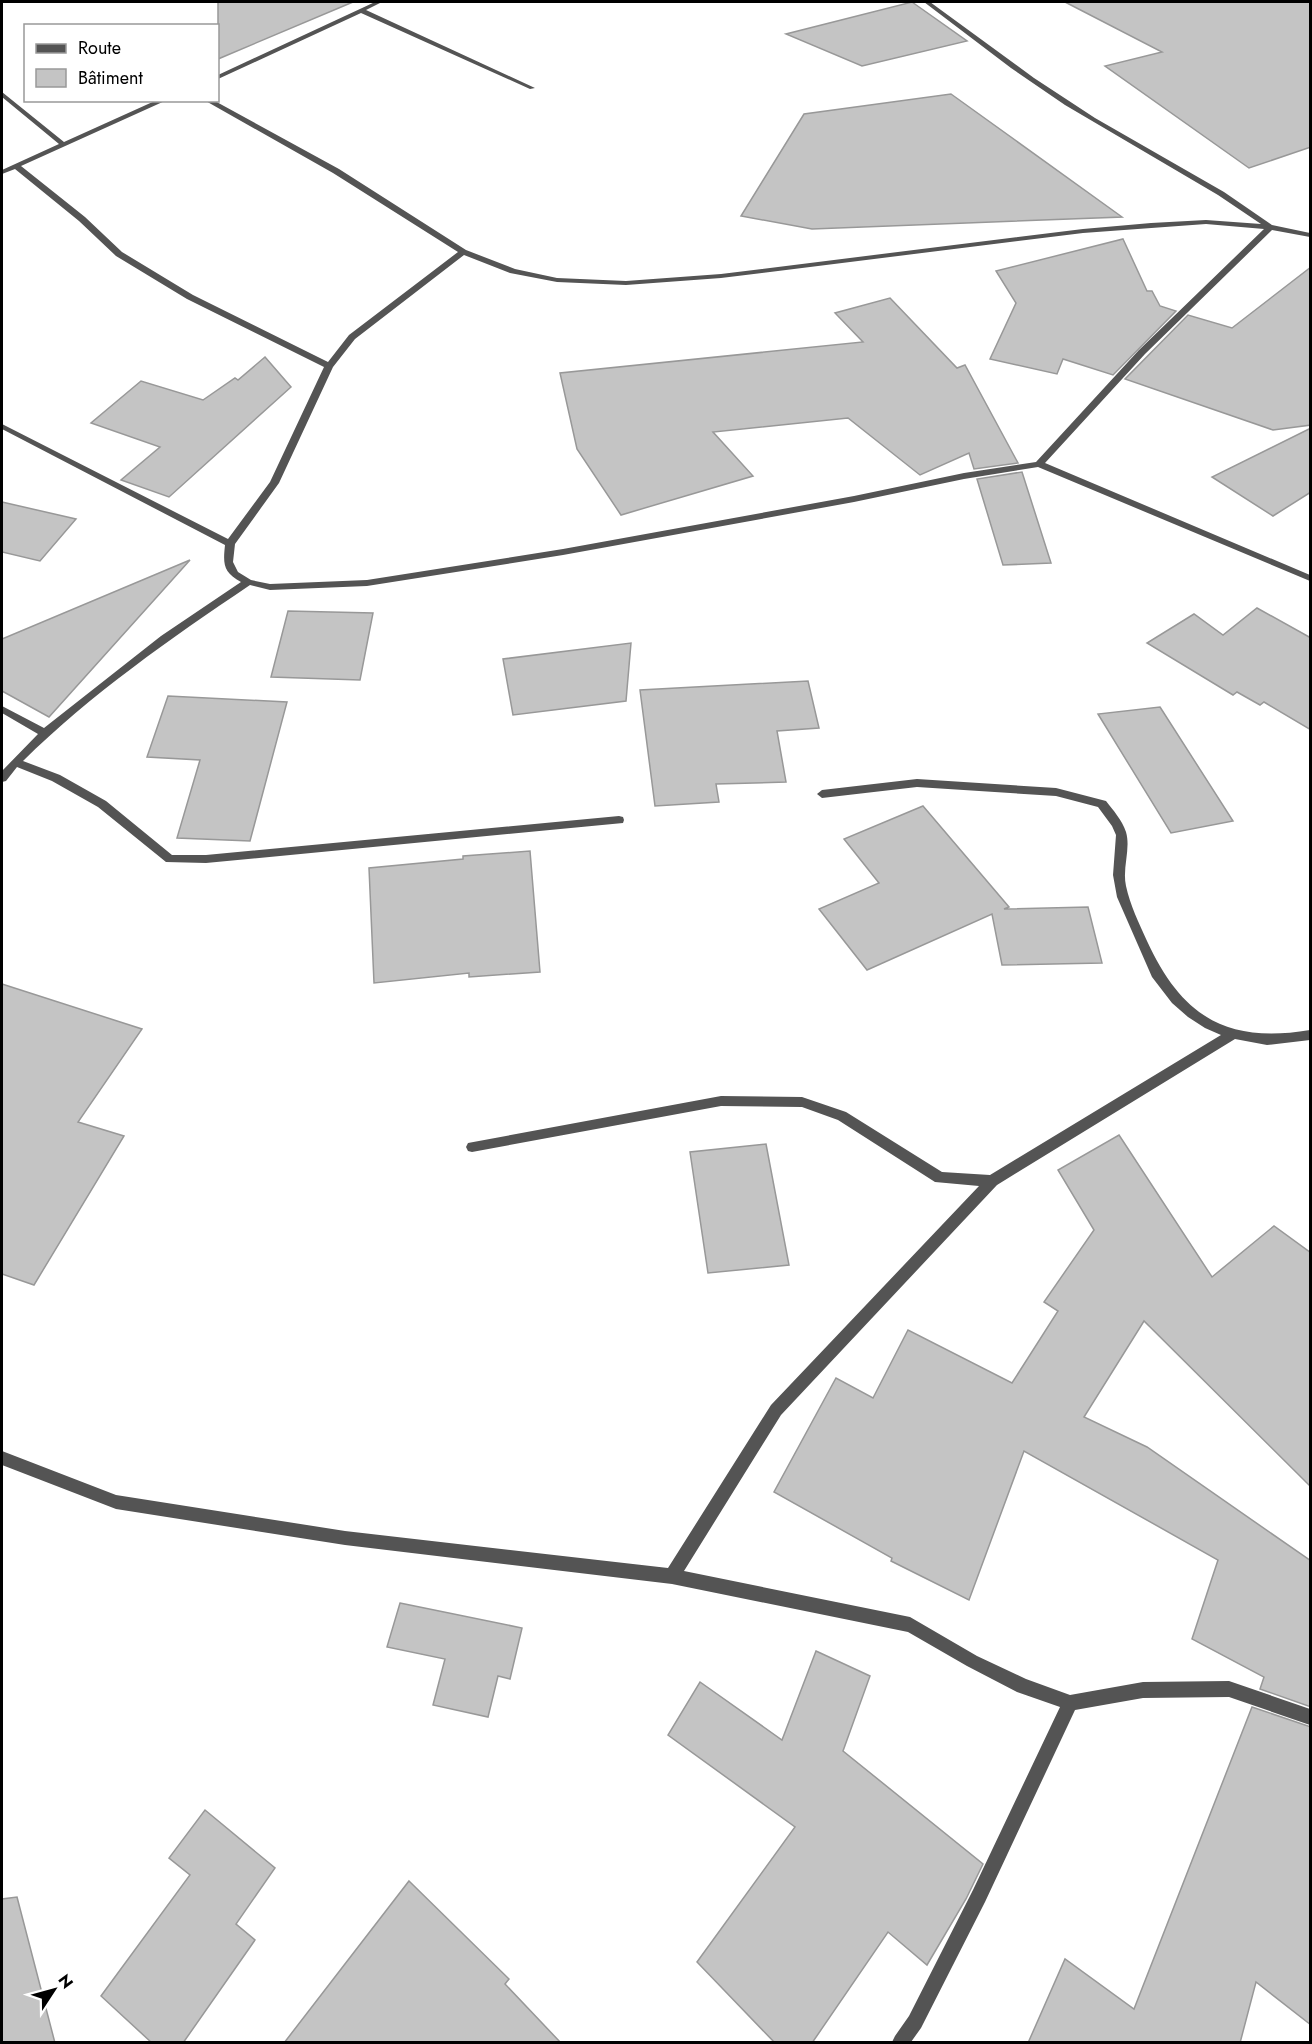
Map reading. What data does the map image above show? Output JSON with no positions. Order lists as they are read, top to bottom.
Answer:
{
  "legend": ["Route", "Bâtiment"],
  "north": "top right"
}
